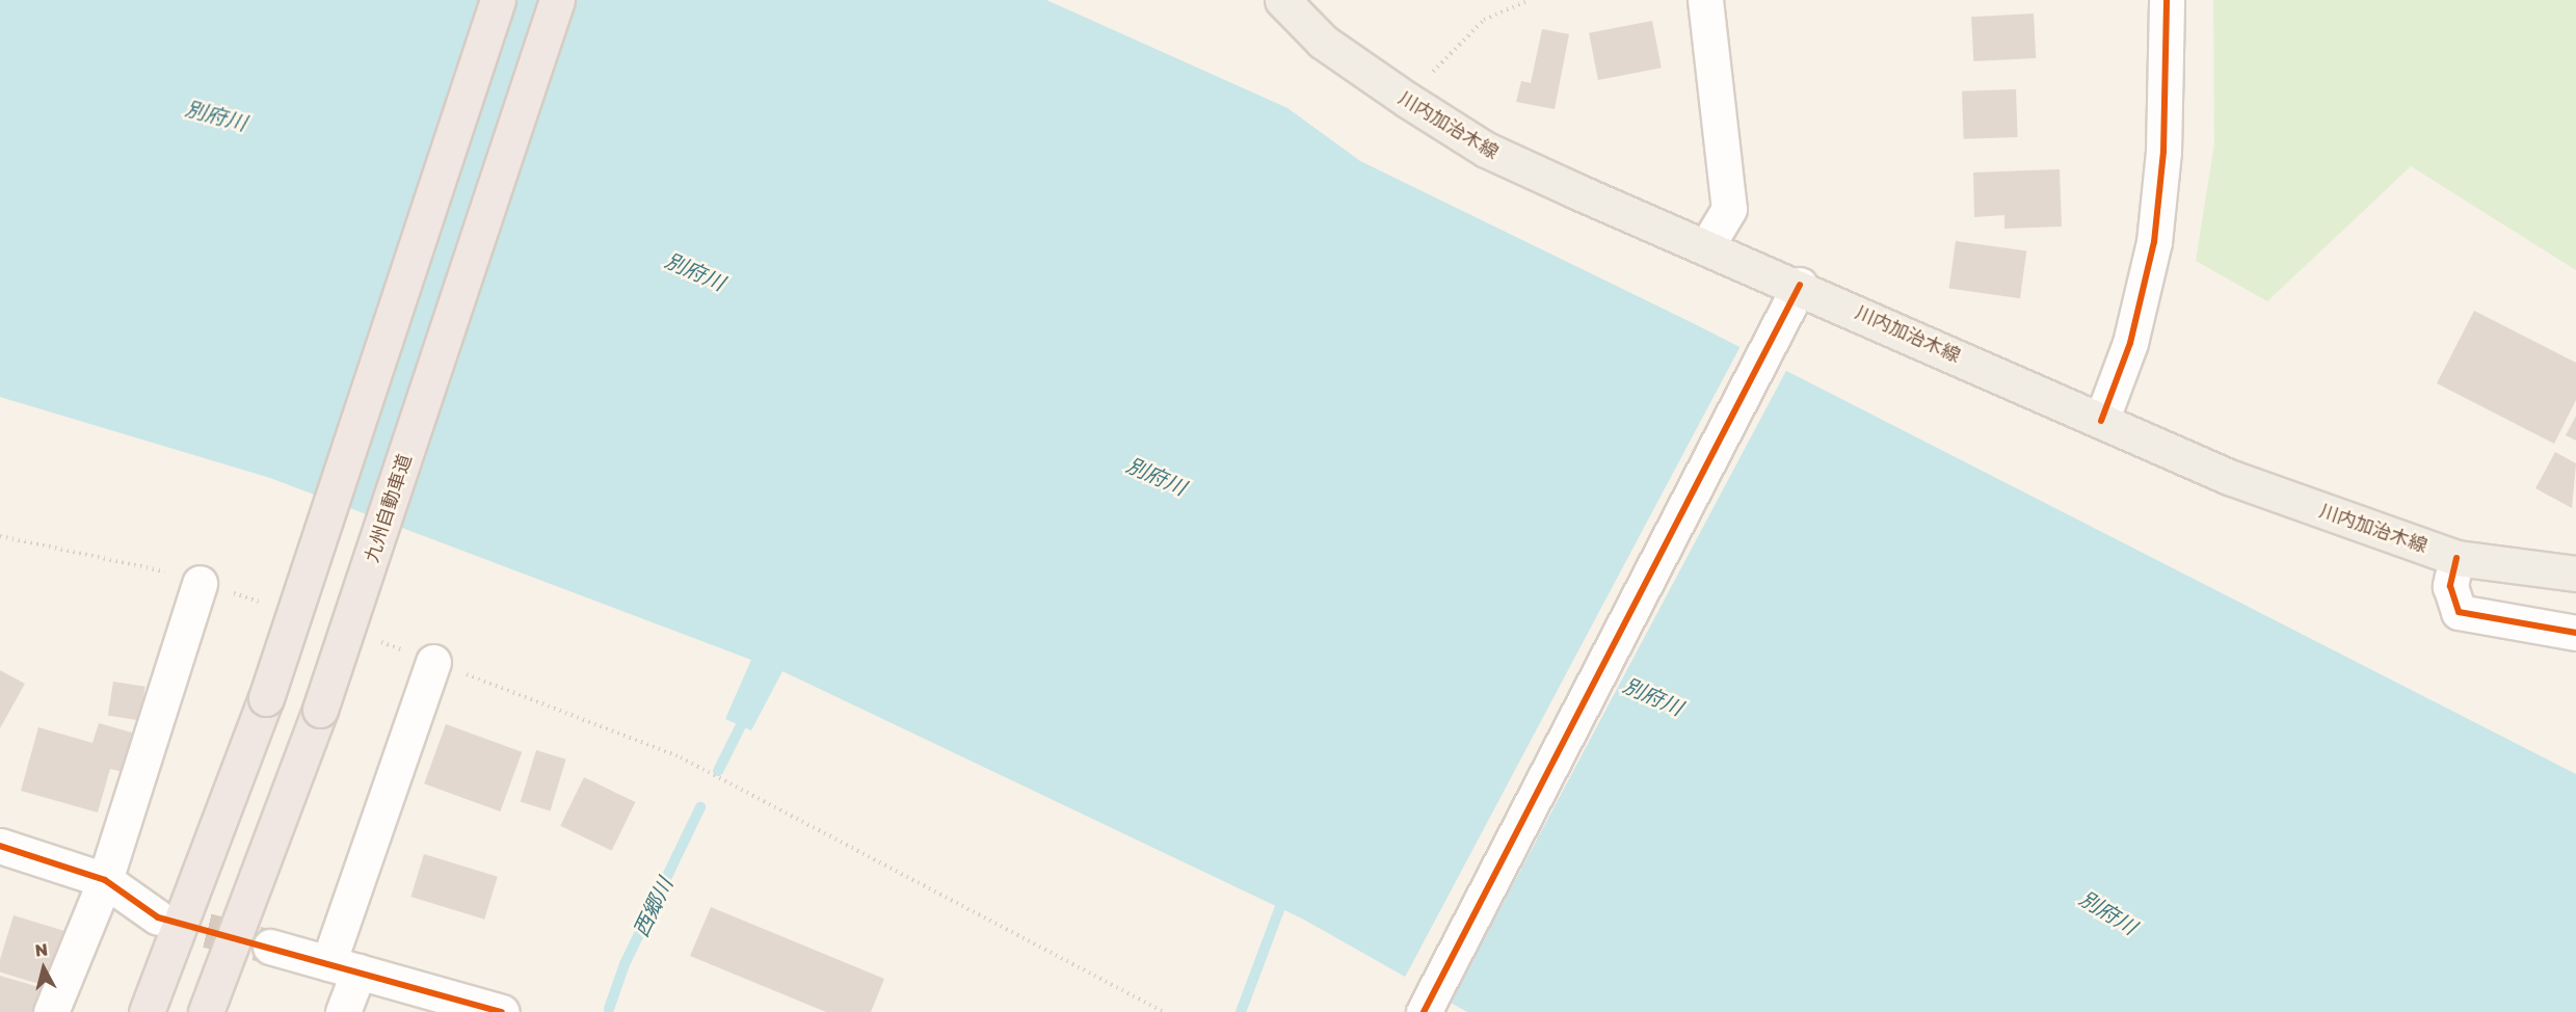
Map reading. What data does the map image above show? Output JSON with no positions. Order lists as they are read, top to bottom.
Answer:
{
  "streets": {
    "highway": ["九州自動車道"],
    "main road": ["川内加治木線"]
  },
  "water": ["別府川", "西郷川"],
  "north": "top"
}
